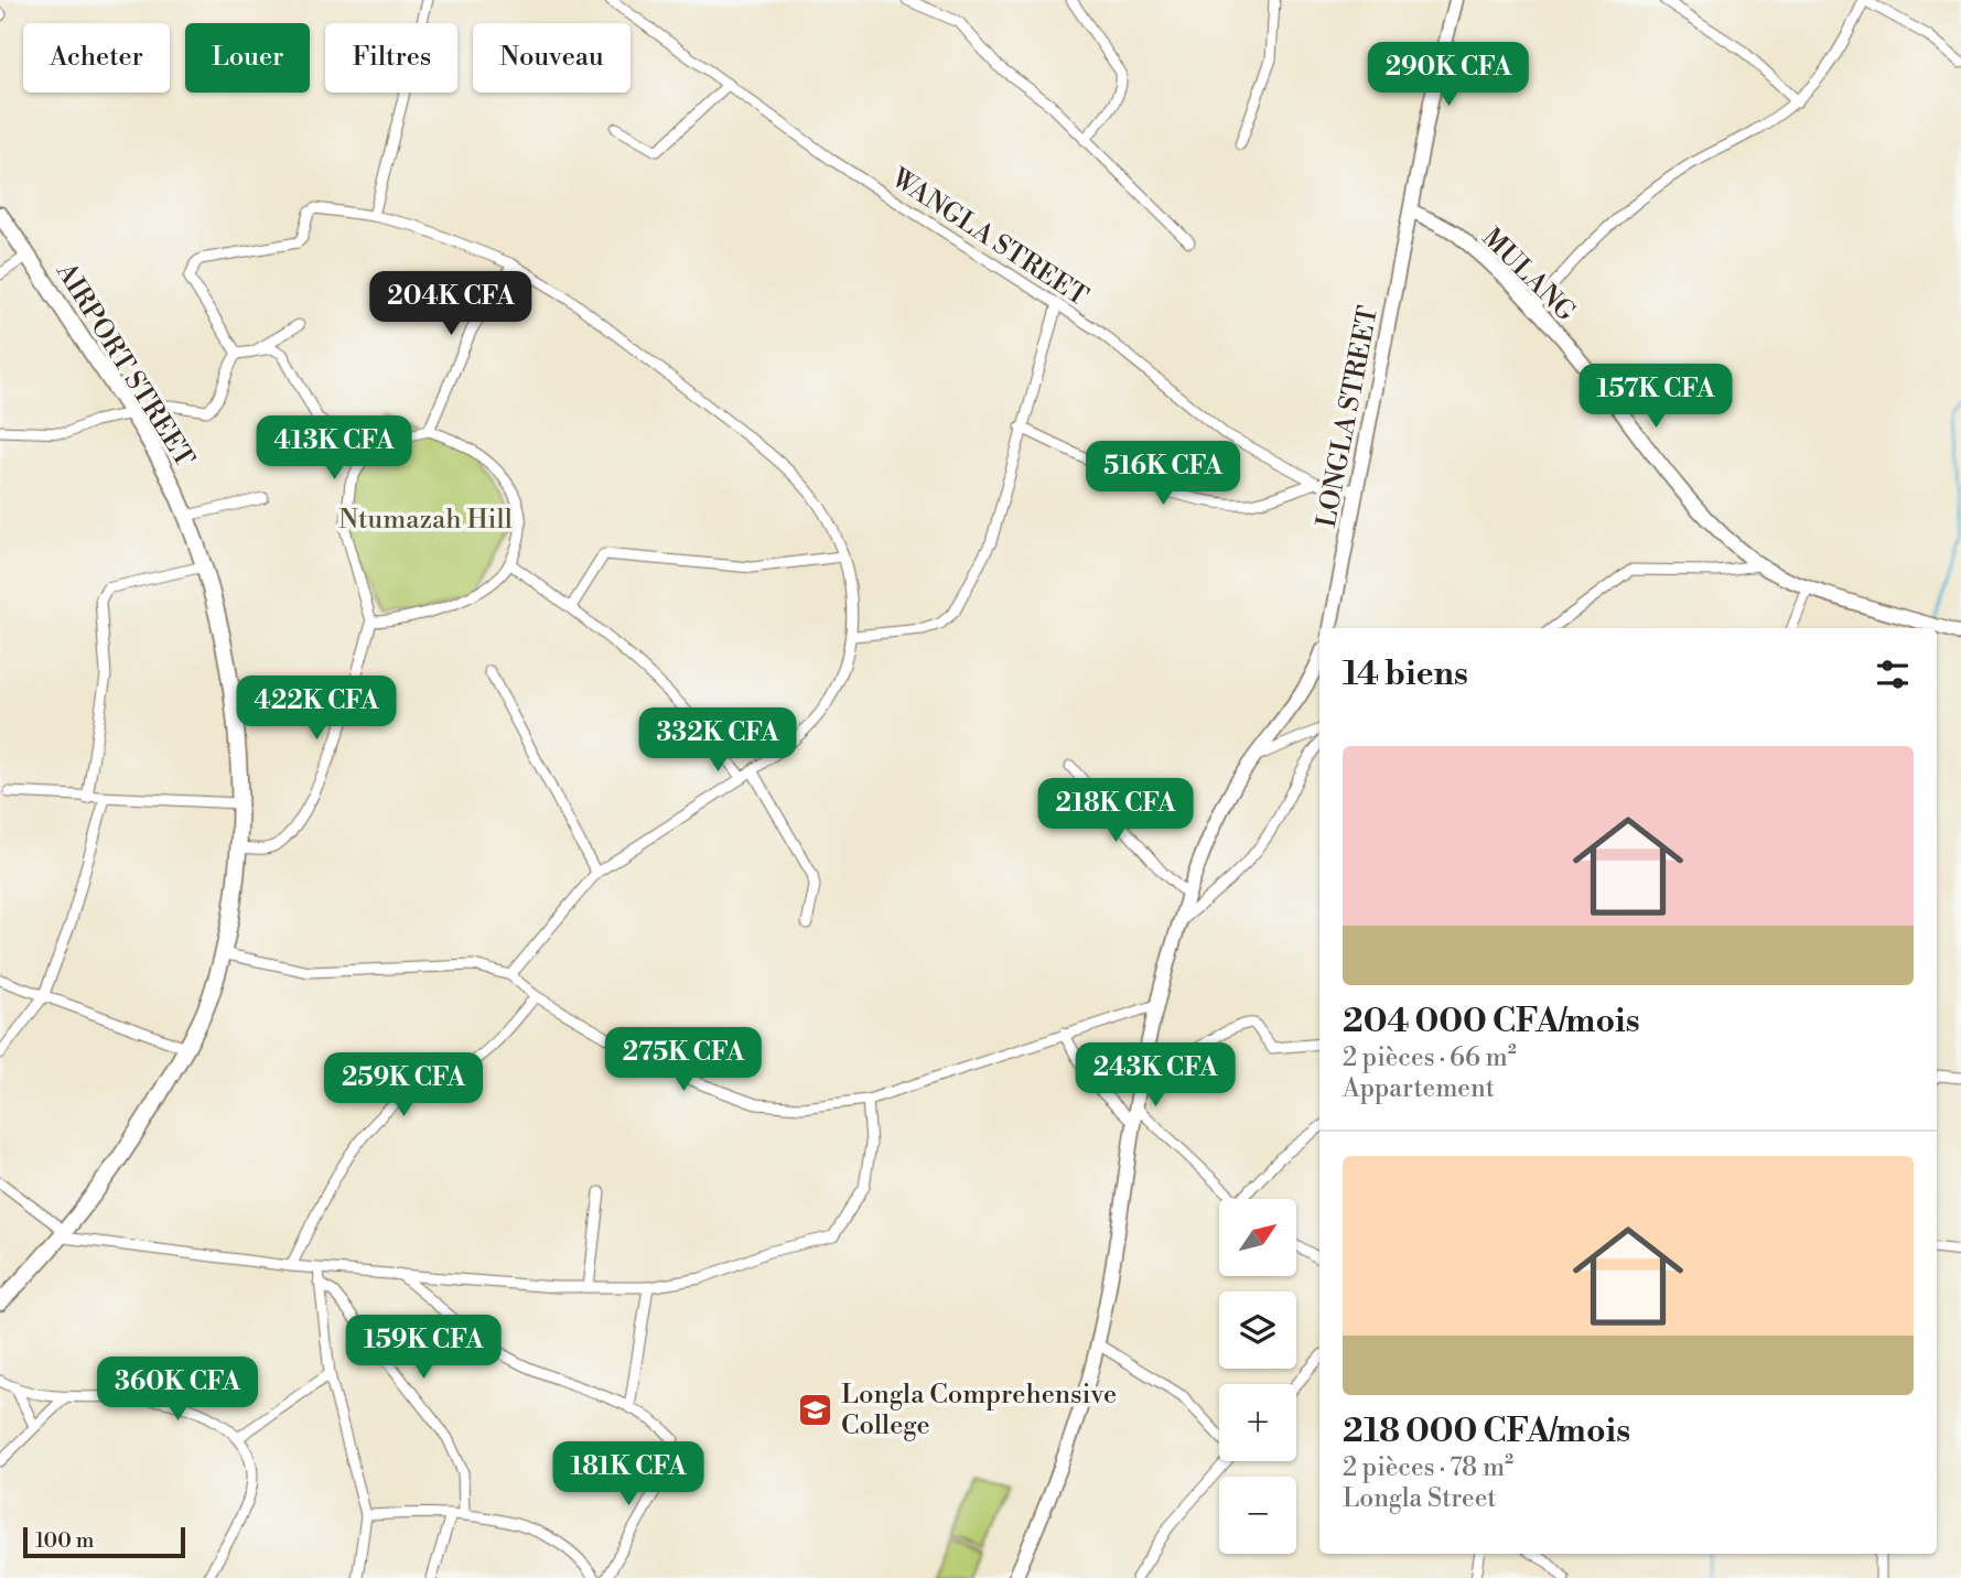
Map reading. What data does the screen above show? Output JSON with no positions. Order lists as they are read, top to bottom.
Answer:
{
  "streets": {
    "highway": ["AIRPORT STREET"],
    "main road": ["MULANG", "LONGLA STREET"],
    "street": ["WANGLA STREET"]
  },
  "crossings": [
    ["WANGLA STREET", "LONGLA STREET"],
    ["MULANG", "LONGLA STREET"]
  ],
  "parks": ["Ntumazah Hill"],
  "places": {
    "school or university": ["Longla Comprehensive College"]
  },
  "scale_bar": "100 m",
  "north": "top right",
  "page": {
    "chip": [
      "Acheter",
      "Louer",
      "Filtres",
      "Nouveau"
    ],
    "price": [
      "290K CFA",
      "204K CFA",
      "157K CFA",
      "413K CFA",
      "516K CFA",
      "422K CFA",
      "332K CFA",
      "218K CFA",
      "275K CFA",
      "243K CFA",
      "259K CFA",
      "159K CFA",
      "360K CFA",
      "181K CFA"
    ],
    "heading": "14 biens",
    "list": [
      {
        "name": "204 000 CFA/mois",
        "note": "2 pièces · 66 m² · Appartement"
      },
      {
        "name": "218 000 CFA/mois",
        "note": "2 pièces · 78 m² · Longla Street"
      }
    ],
    "map_buttons": ["+", "−"],
    "scale": "100 m"
  }
}
